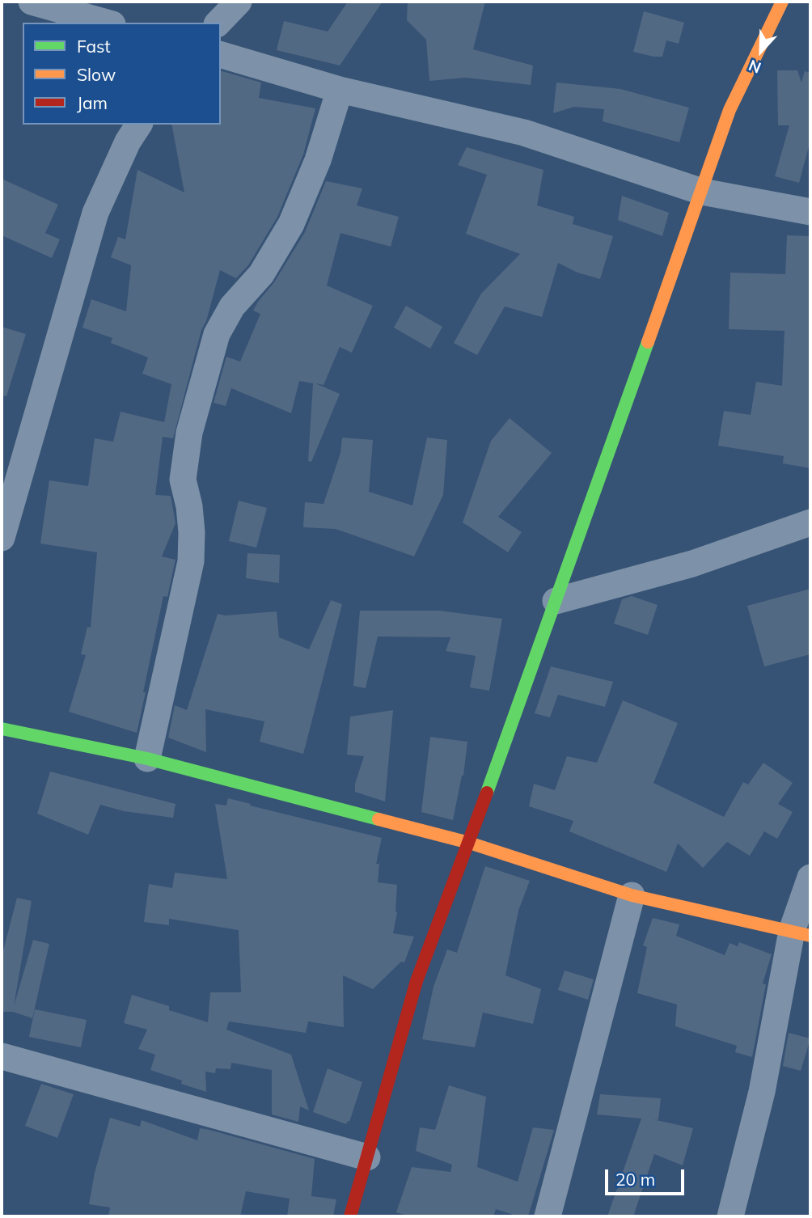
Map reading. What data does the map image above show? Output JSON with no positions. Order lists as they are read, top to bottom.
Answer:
{
  "legend": ["Fast", "Slow", "Jam"],
  "scale_bar": "20 m",
  "north": "bottom"
}
